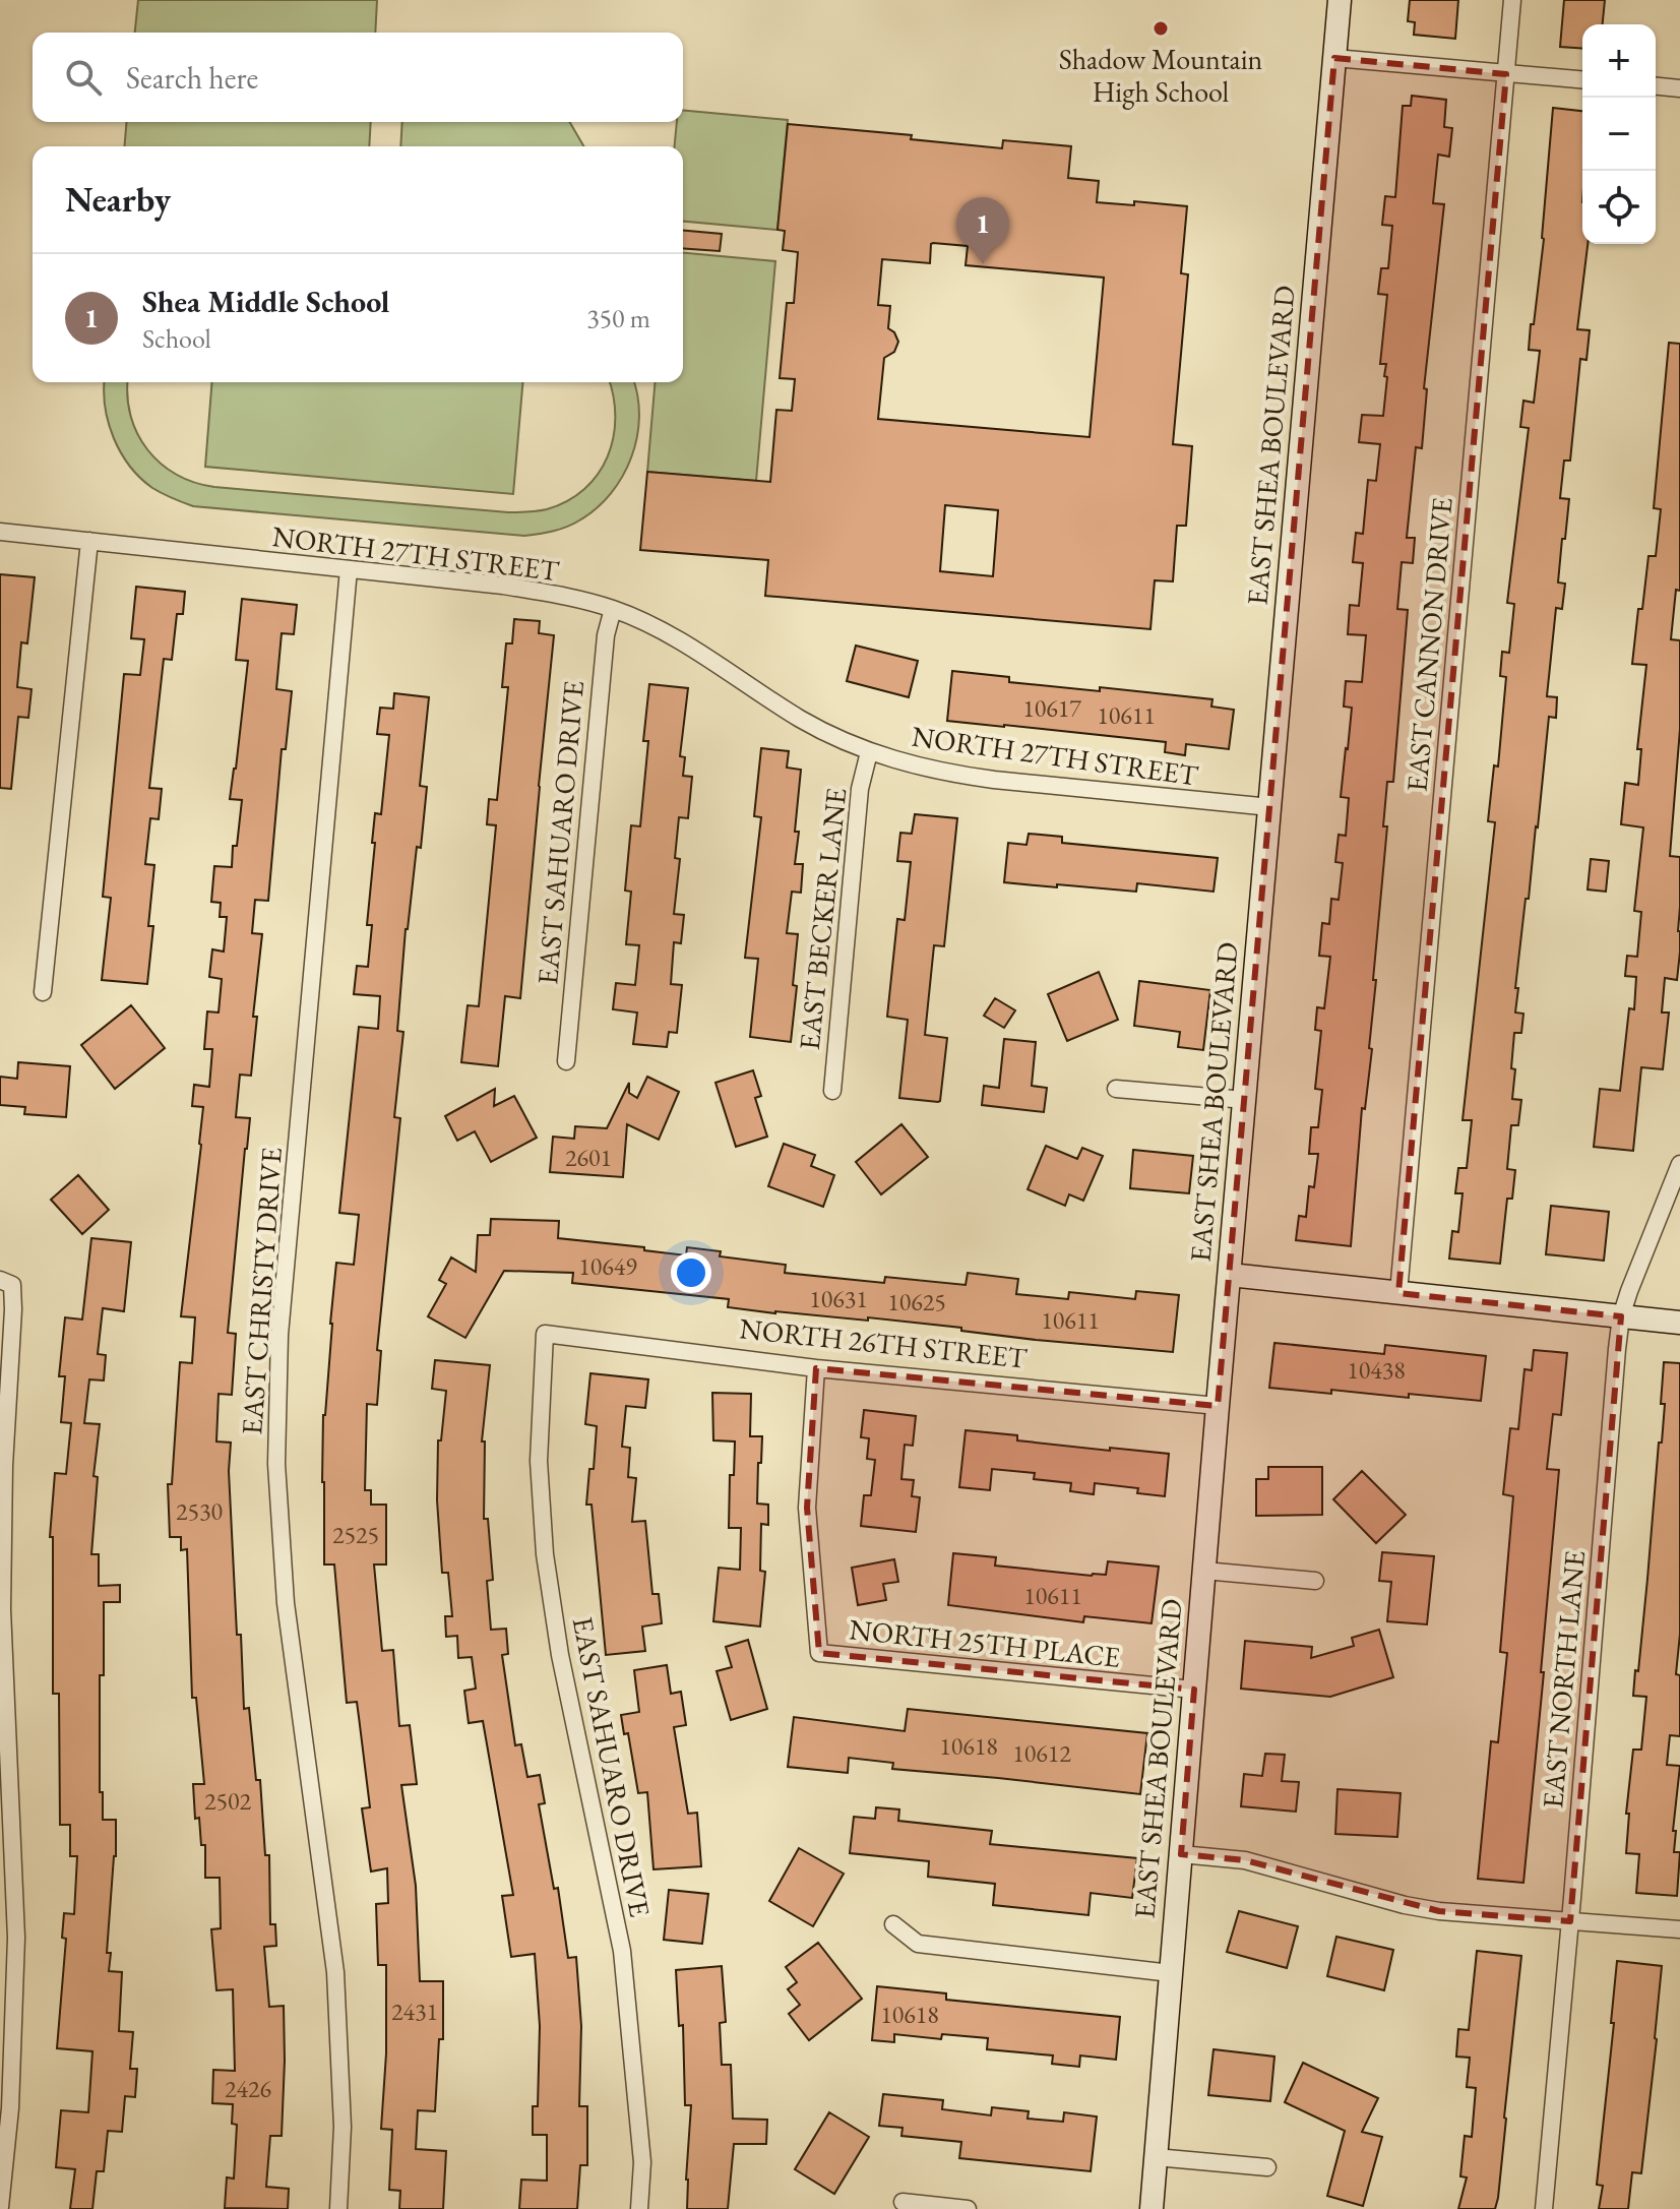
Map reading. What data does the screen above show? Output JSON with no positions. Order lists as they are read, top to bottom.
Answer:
{
  "streets": {
    "street": [
      "EAST SHEA BOULEVARD",
      "NORTH 27TH STREET",
      "EAST CANNON DRIVE",
      "EAST SAHUARO DRIVE",
      "EAST BECKER LANE",
      "EAST CHRISTY DRIVE",
      "NORTH 26TH STREET",
      "NORTH 25TH PLACE",
      "EAST NORTH LANE"
    ]
  },
  "crossings": [
    ["EAST SHEA BOULEVARD", "NORTH 27TH STREET"],
    ["EAST SHEA BOULEVARD", "NORTH 26TH STREET"],
    ["EAST SHEA BOULEVARD", "NORTH 25TH PLACE"],
    ["NORTH 27TH STREET", "EAST SAHUARO DRIVE"],
    ["NORTH 27TH STREET", "EAST BECKER LANE"],
    ["NORTH 27TH STREET", "EAST CHRISTY DRIVE"],
    ["EAST SAHUARO DRIVE", "NORTH 26TH STREET"],
    ["NORTH 26TH STREET", "NORTH 25TH PLACE"]
  ],
  "places": ["Shadow Mountain High School"],
  "house_numbers": [
    "10617",
    "10611",
    "2601",
    "10649",
    "10631",
    "10625",
    "10611",
    "10438",
    "2530",
    "2525",
    "10611",
    "10618",
    "10612",
    "2502",
    "2431",
    "10618",
    "2426"
  ],
  "page": {
    "map_buttons": ["+", "−"],
    "search": "Search here",
    "heading": "Nearby",
    "pins": "1",
    "list": [
      {
        "mark": "1",
        "name": "Shea Middle School",
        "note": "School",
        "value": "350 m"
      }
    ]
  }
}
